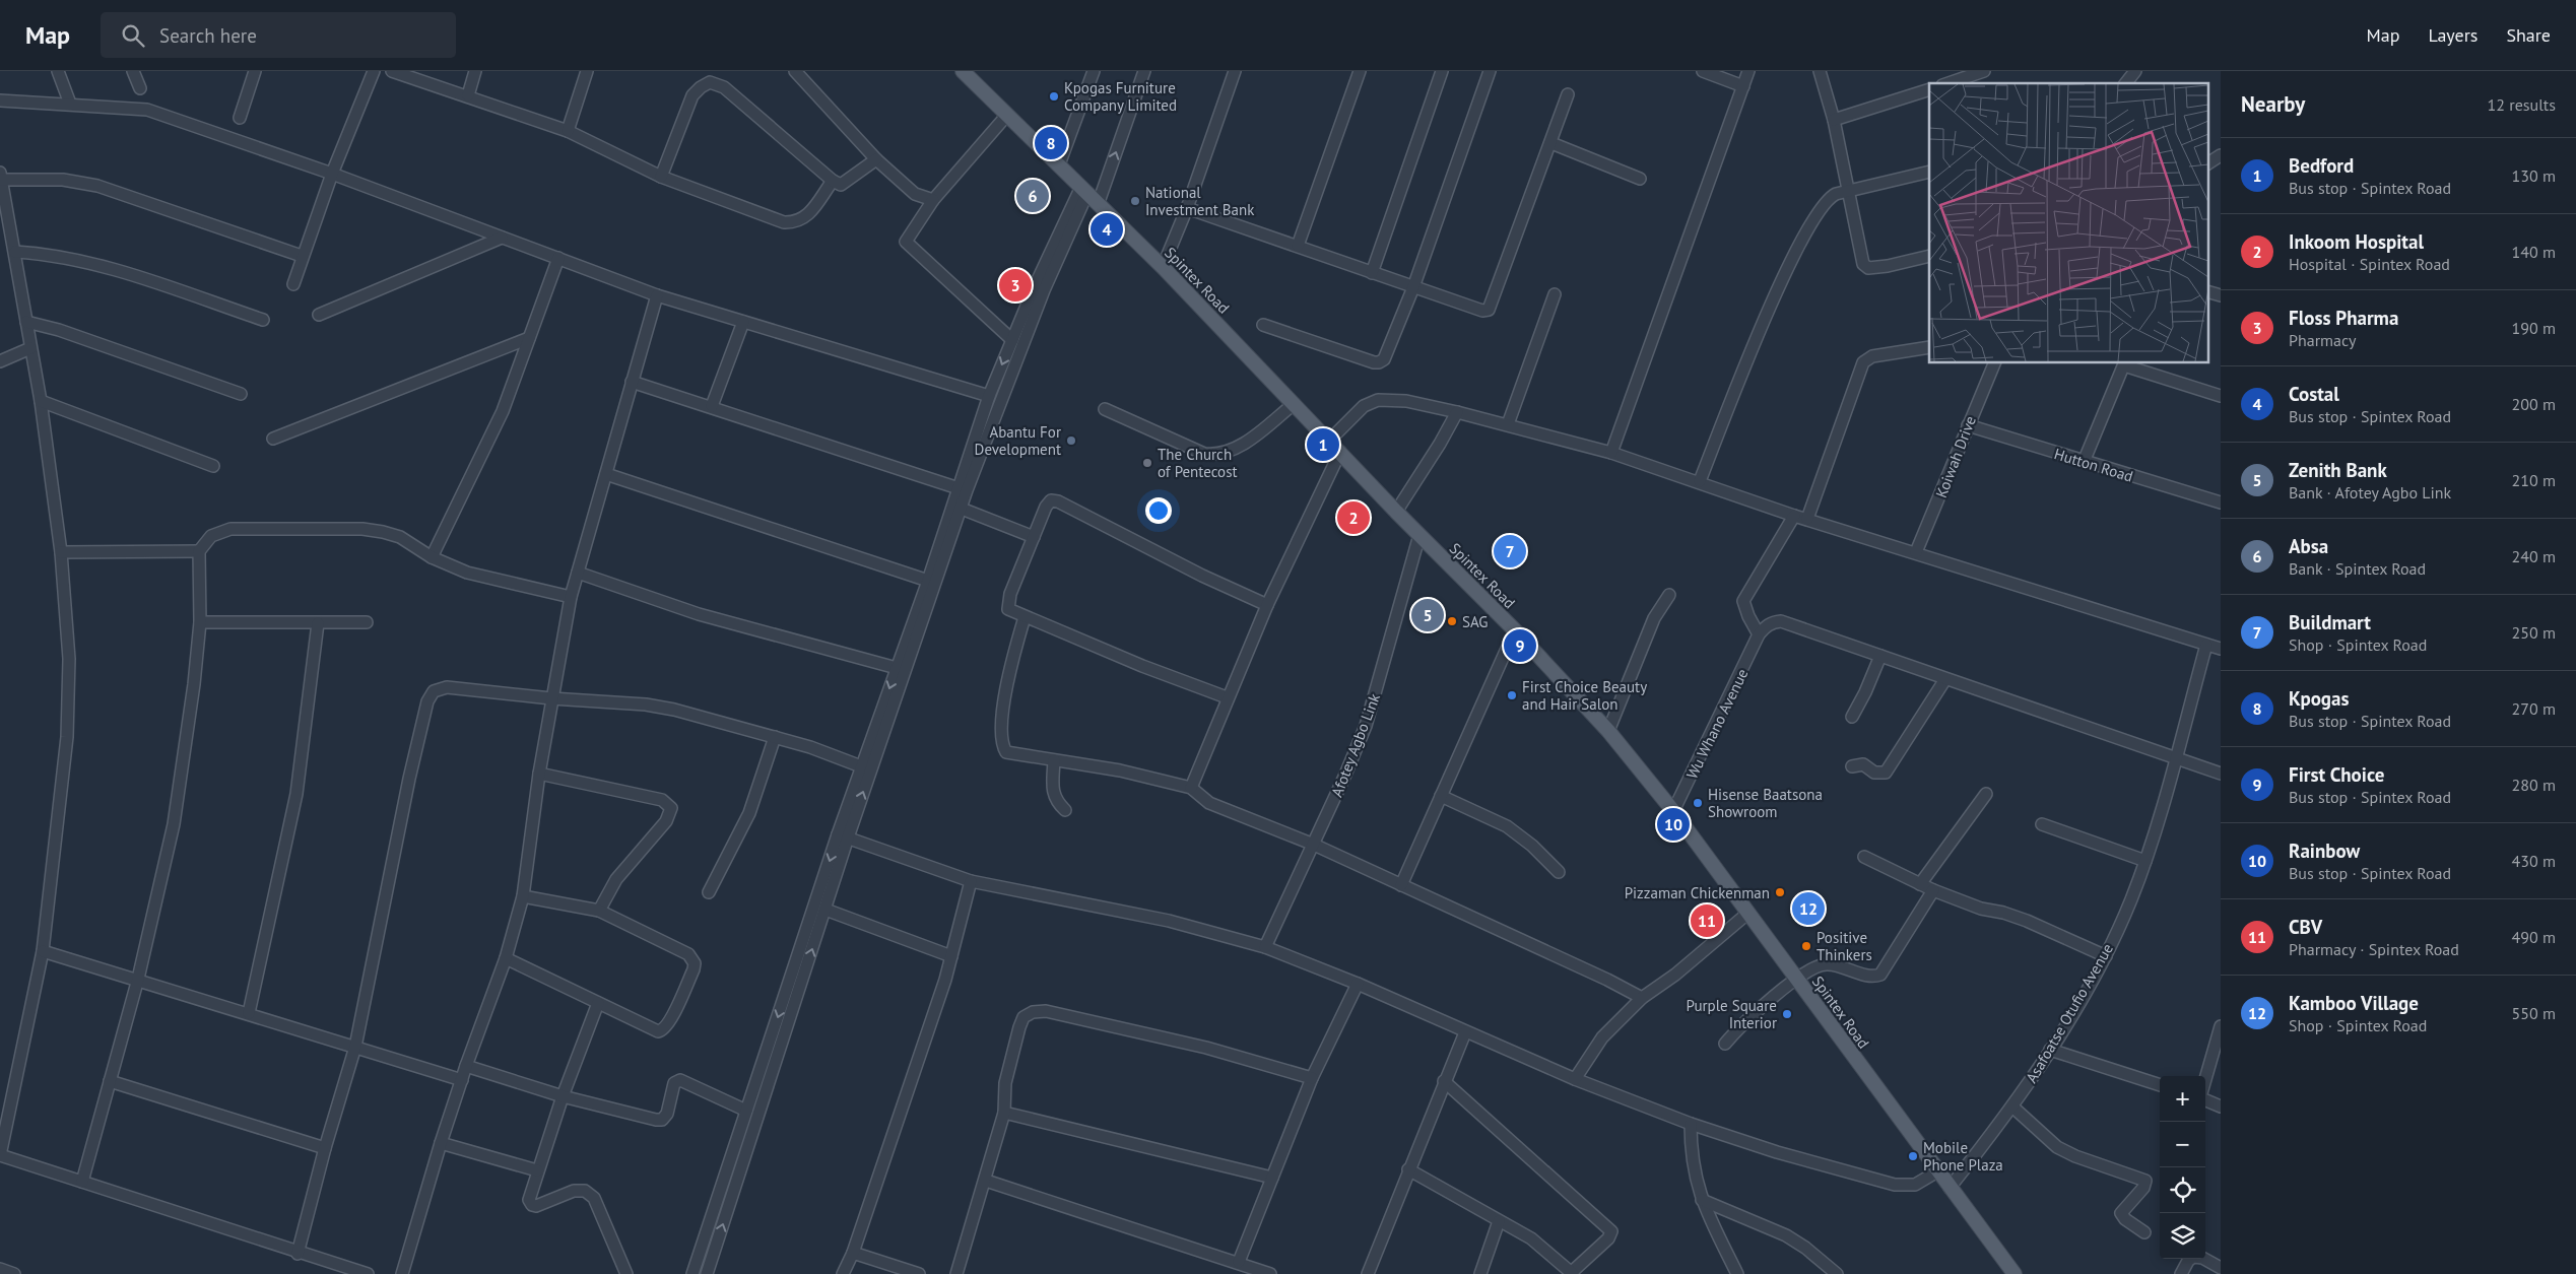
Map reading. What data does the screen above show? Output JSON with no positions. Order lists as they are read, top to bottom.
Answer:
{
  "streets": {
    "main road": ["Spintex Road"],
    "street": [
      "Koiwah Drive",
      "Hutton Road",
      "Wu Whano Avenue",
      "Afotey Agbo Link",
      "Asafoatse Otufio Avenue"
    ]
  },
  "crossings": [
    ["Spintex Road", "Wu Whano Avenue"],
    ["Spintex Road", "Afotey Agbo Link"],
    ["Spintex Road", "Asafoatse Otufio Avenue"],
    ["Koiwah Drive", "Hutton Road"]
  ],
  "places": [
    "Kpogas Furniture Company Limited",
    "National Investment Bank",
    "Abantu For Development",
    "The Church of Pentecost",
    "SAG",
    "First Choice Beauty and Hair Salon",
    "Hisense Baatsona Showroom",
    "Pizzaman Chickenman",
    "Positive Thinkers",
    "Purple Square Interior",
    "Mobile Phone Plaza"
  ],
  "page": {
    "header": "Map",
    "search": "Search here",
    "nav": ["Map", "Layers", "Share"],
    "heading": ["Nearby", "12 results"],
    "pins": [
      "8",
      "6",
      "4",
      "3",
      "1",
      "2",
      "7",
      "5",
      "9",
      "10",
      "12",
      "11"
    ],
    "list": [
      {
        "mark": "1",
        "name": "Bedford",
        "note": "Bus stop · Spintex Road",
        "value": "130 m"
      },
      {
        "mark": "2",
        "name": "Inkoom Hospital",
        "note": "Hospital · Spintex Road",
        "value": "140 m"
      },
      {
        "mark": "3",
        "name": "Floss Pharma",
        "note": "Pharmacy",
        "value": "190 m"
      },
      {
        "mark": "4",
        "name": "Costal",
        "note": "Bus stop · Spintex Road",
        "value": "200 m"
      },
      {
        "mark": "5",
        "name": "Zenith Bank",
        "note": "Bank · Afotey Agbo Link",
        "value": "210 m"
      },
      {
        "mark": "6",
        "name": "Absa",
        "note": "Bank · Spintex Road",
        "value": "240 m"
      },
      {
        "mark": "7",
        "name": "Buildmart",
        "note": "Shop · Spintex Road",
        "value": "250 m"
      },
      {
        "mark": "8",
        "name": "Kpogas",
        "note": "Bus stop · Spintex Road",
        "value": "270 m"
      },
      {
        "mark": "9",
        "name": "First Choice",
        "note": "Bus stop · Spintex Road",
        "value": "280 m"
      },
      {
        "mark": "10",
        "name": "Rainbow",
        "note": "Bus stop · Spintex Road",
        "value": "430 m"
      },
      {
        "mark": "11",
        "name": "CBV",
        "note": "Pharmacy · Spintex Road",
        "value": "490 m"
      },
      {
        "mark": "12",
        "name": "Kamboo Village",
        "note": "Shop · Spintex Road",
        "value": "550 m"
      }
    ],
    "map_buttons": ["+", "−"]
  }
}
